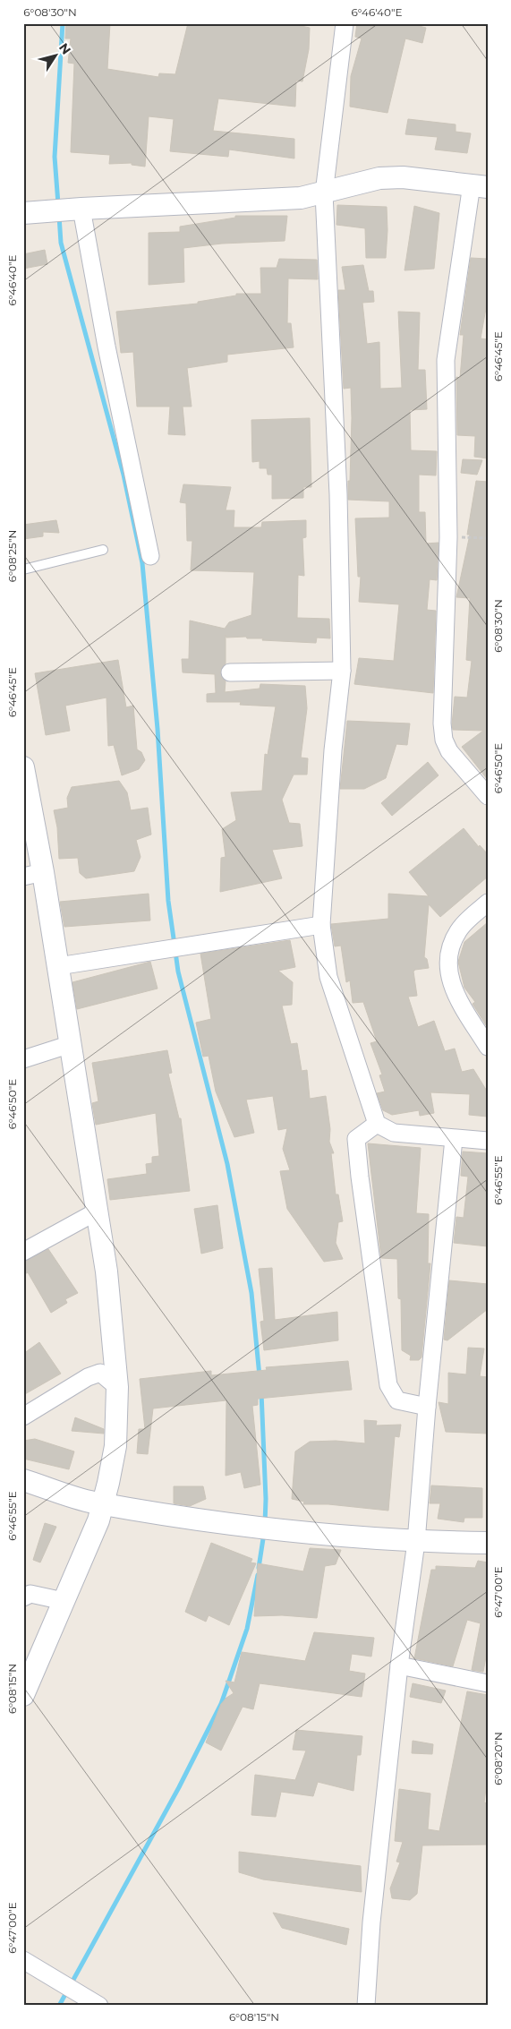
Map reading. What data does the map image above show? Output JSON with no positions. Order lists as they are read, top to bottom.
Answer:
{
  "north": "top right",
  "coordinates": [
    "6°08'30\"N",
    "6°46'40\"E",
    "6°46'45\"E",
    "6°08'25\"N",
    "6°46'50\"E",
    "6°46'55\"E",
    "6°47'00\"E",
    "6°08'15\"N",
    "6°08'20\"N"
  ]
}
